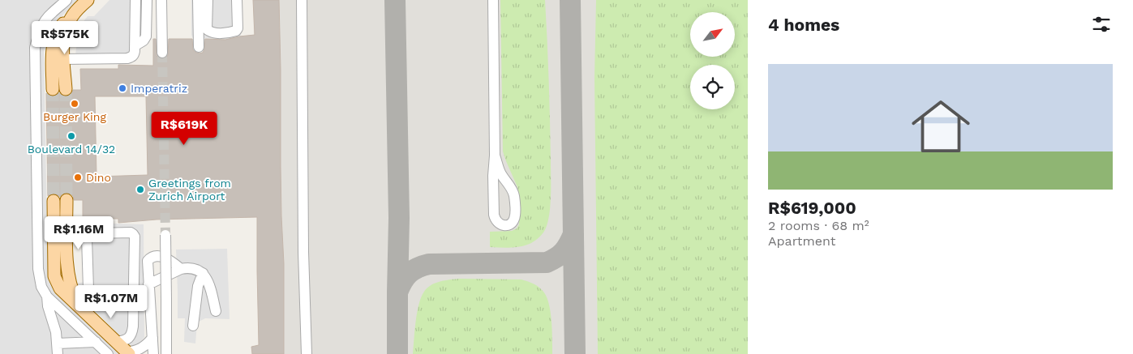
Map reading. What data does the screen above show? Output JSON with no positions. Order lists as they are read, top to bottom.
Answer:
{
  "places": [
    "Imperatriz",
    "Burger King",
    "Boulevard 14/32",
    "Dino",
    "Greetings from Zurich Airport"
  ],
  "north": "top right",
  "page": {
    "heading": "4 homes",
    "price": [
      "R$575K",
      "R$619K",
      "R$1.16M",
      "R$1.07M"
    ],
    "list": [
      {
        "name": "R$619,000",
        "note": "2 rooms · 68 m² · Apartment"
      }
    ]
  }
}
